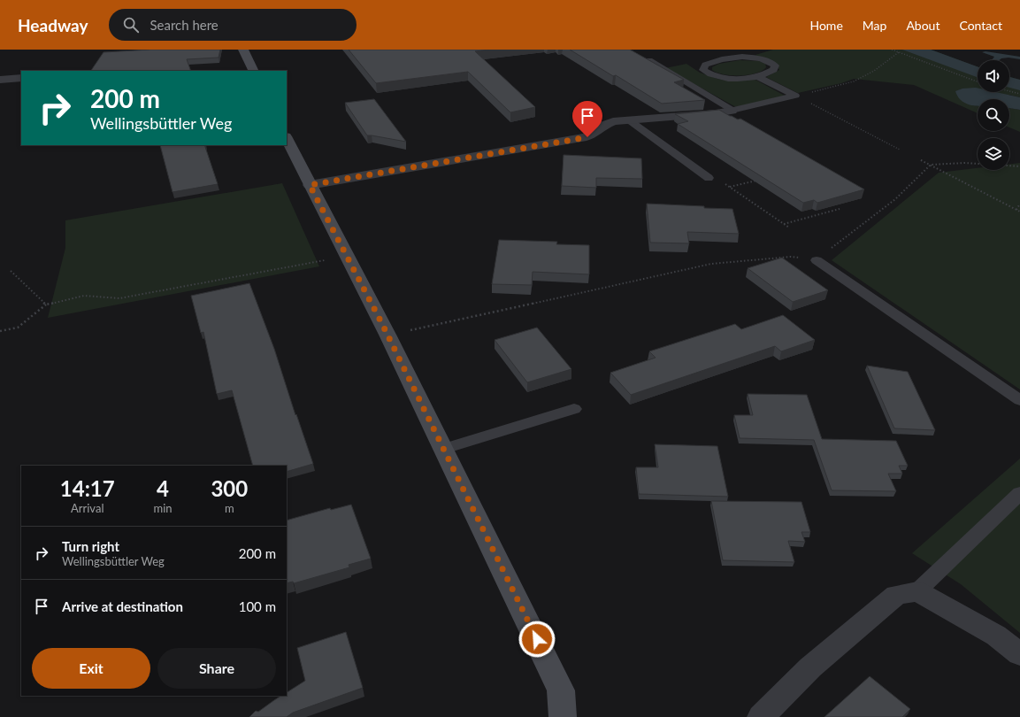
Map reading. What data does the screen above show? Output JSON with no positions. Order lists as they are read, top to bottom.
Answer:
{
  "page": {
    "header": "Headway",
    "search": "Search here",
    "nav": [
      "Home",
      "Map",
      "About",
      "Contact"
    ],
    "turn": ["200 m", "Wellingsbüttler Weg"],
    "eta": [
      "14:17",
      "Arrival",
      "4",
      "min",
      "300",
      "m"
    ],
    "list": [
      {
        "name": "Turn right",
        "note": "Wellingsbüttler Weg",
        "value": "200 m"
      },
      {
        "name": "Arrive at destination",
        "value": "100 m"
      }
    ],
    "buttons": ["Exit", "Share"]
  }
}
